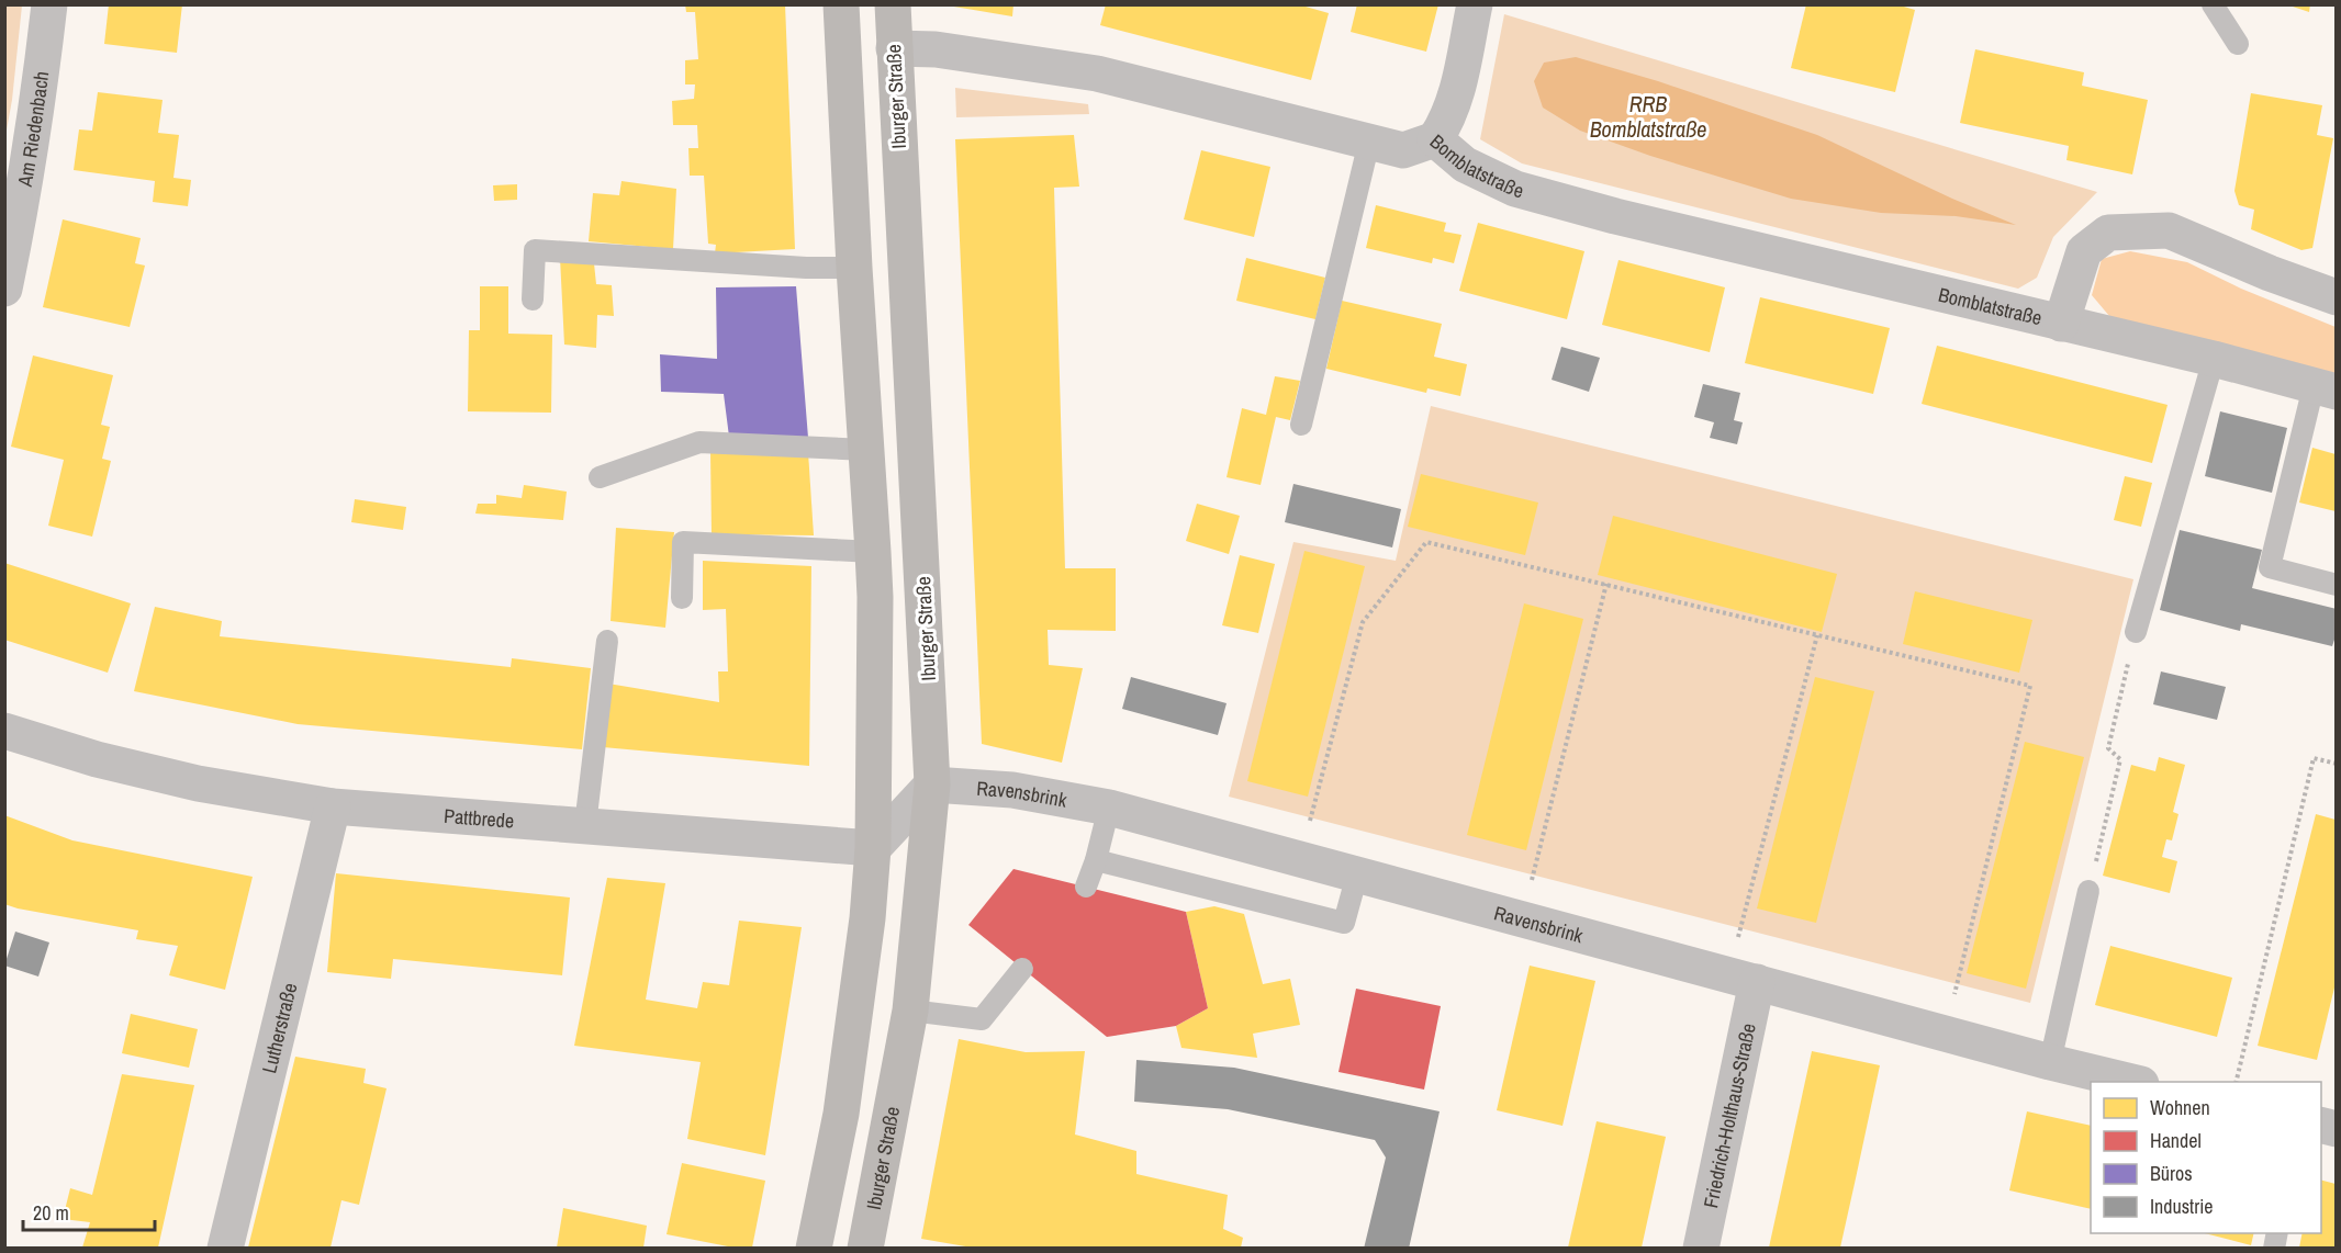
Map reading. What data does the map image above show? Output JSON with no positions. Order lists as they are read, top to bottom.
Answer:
{
  "streets": {
    "main road": ["Iburger Straße"],
    "street": [
      "Am Riedenbach",
      "Bomblatstraße",
      "Ravensbrink",
      "Pattbrede",
      "Lutherstraße",
      "Friedrich-Holthaus-Straße"
    ]
  },
  "crossings": [
    ["Iburger Straße", "Bomblatstraße"],
    ["Iburger Straße", "Ravensbrink"],
    ["Ravensbrink", "Friedrich-Holthaus-Straße"],
    ["Pattbrede", "Lutherstraße"]
  ],
  "water": ["RRB Bomblatstraße"],
  "legend": [
    "Wohnen",
    "Handel",
    "Büros",
    "Industrie"
  ],
  "scale_bar": "20 m"
}
